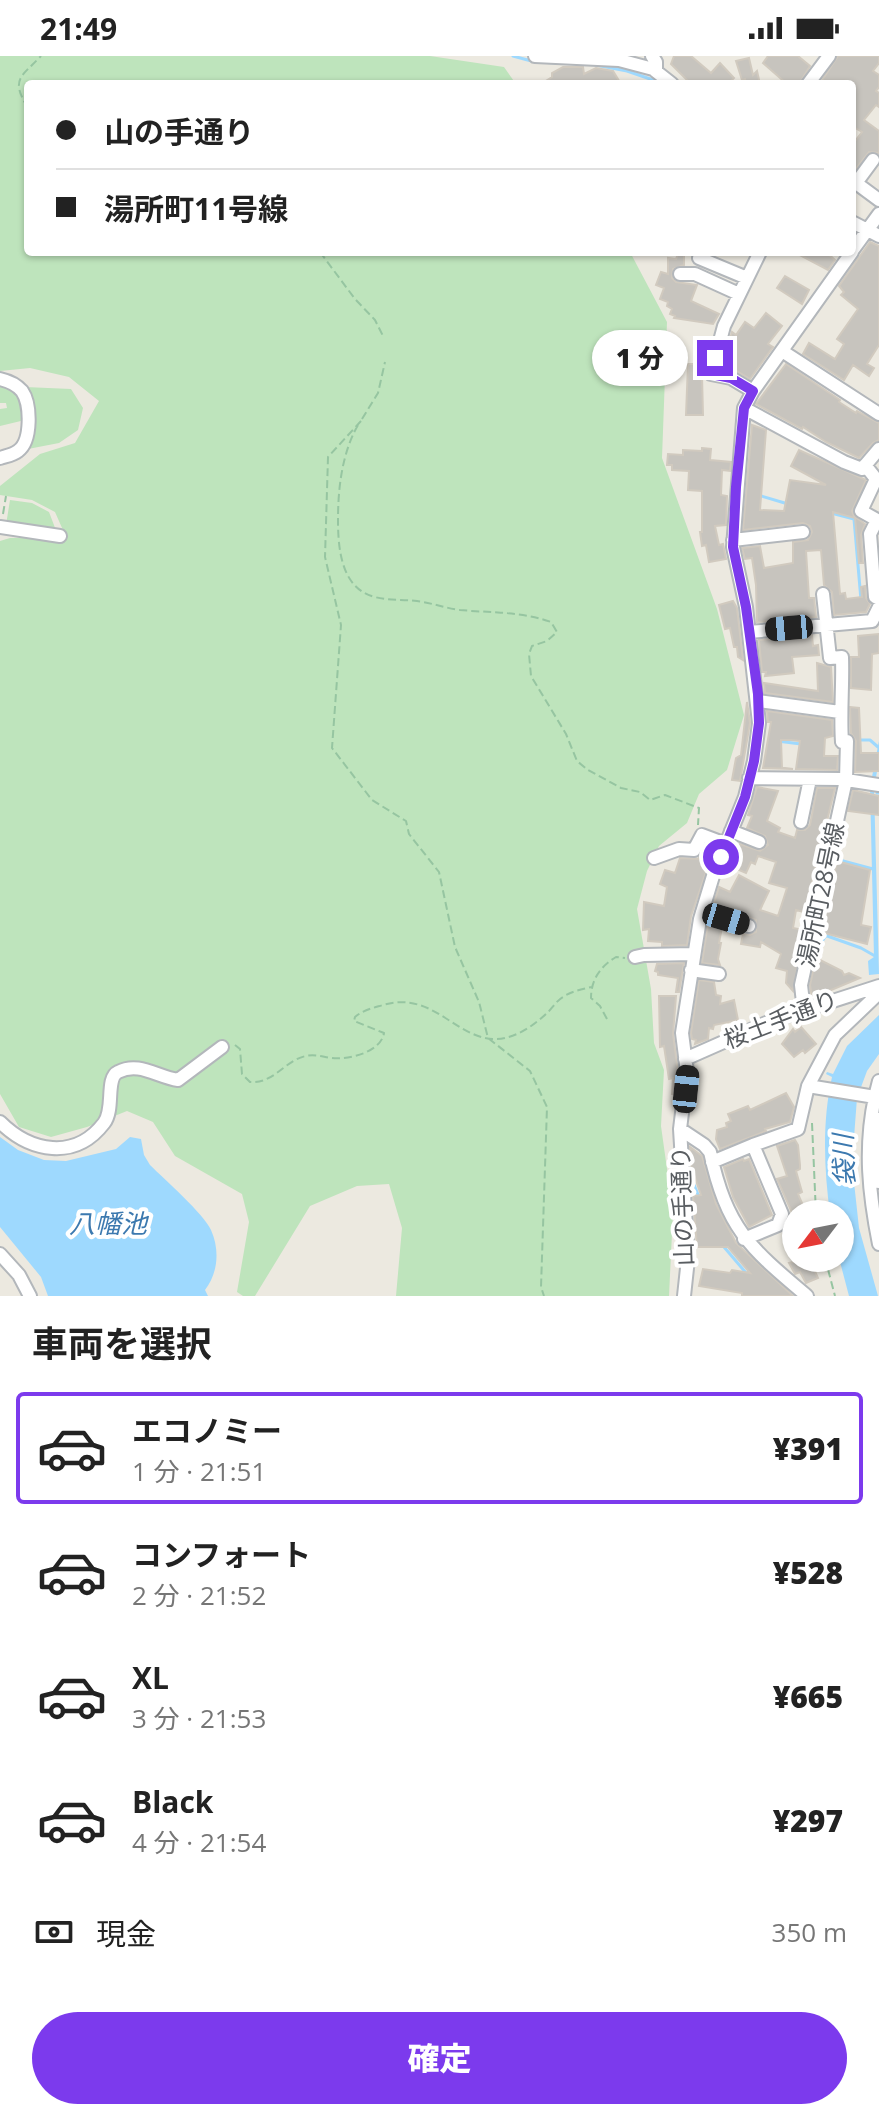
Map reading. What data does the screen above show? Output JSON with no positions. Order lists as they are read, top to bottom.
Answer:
{
  "streets": {
    "street": ["湯所町28号線", "桜土手通り", "山の手通り"]
  },
  "crossings": [
    ["湯所町28号線", "桜土手通り"],
    ["桜土手通り", "山の手通り"]
  ],
  "water": ["袋川", "八幡池"],
  "north": "bottom left",
  "page": {
    "status": "21:49",
    "banner": ["山の手通り", "湯所町11号線"],
    "bubble": "1 分",
    "heading": "車両を選択",
    "list": [
      {
        "name": "エコノミー",
        "note": "1 分 · 21:51",
        "value": "¥391"
      },
      {
        "name": "コンフォート",
        "note": "2 分 · 21:52",
        "value": "¥528"
      },
      {
        "name": "XL",
        "note": "3 分 · 21:53",
        "value": "¥665"
      },
      {
        "name": "Black",
        "note": "4 分 · 21:54",
        "value": "¥297"
      }
    ],
    "pay": ["現金", "350 m"],
    "buttons": "確定"
  }
}
